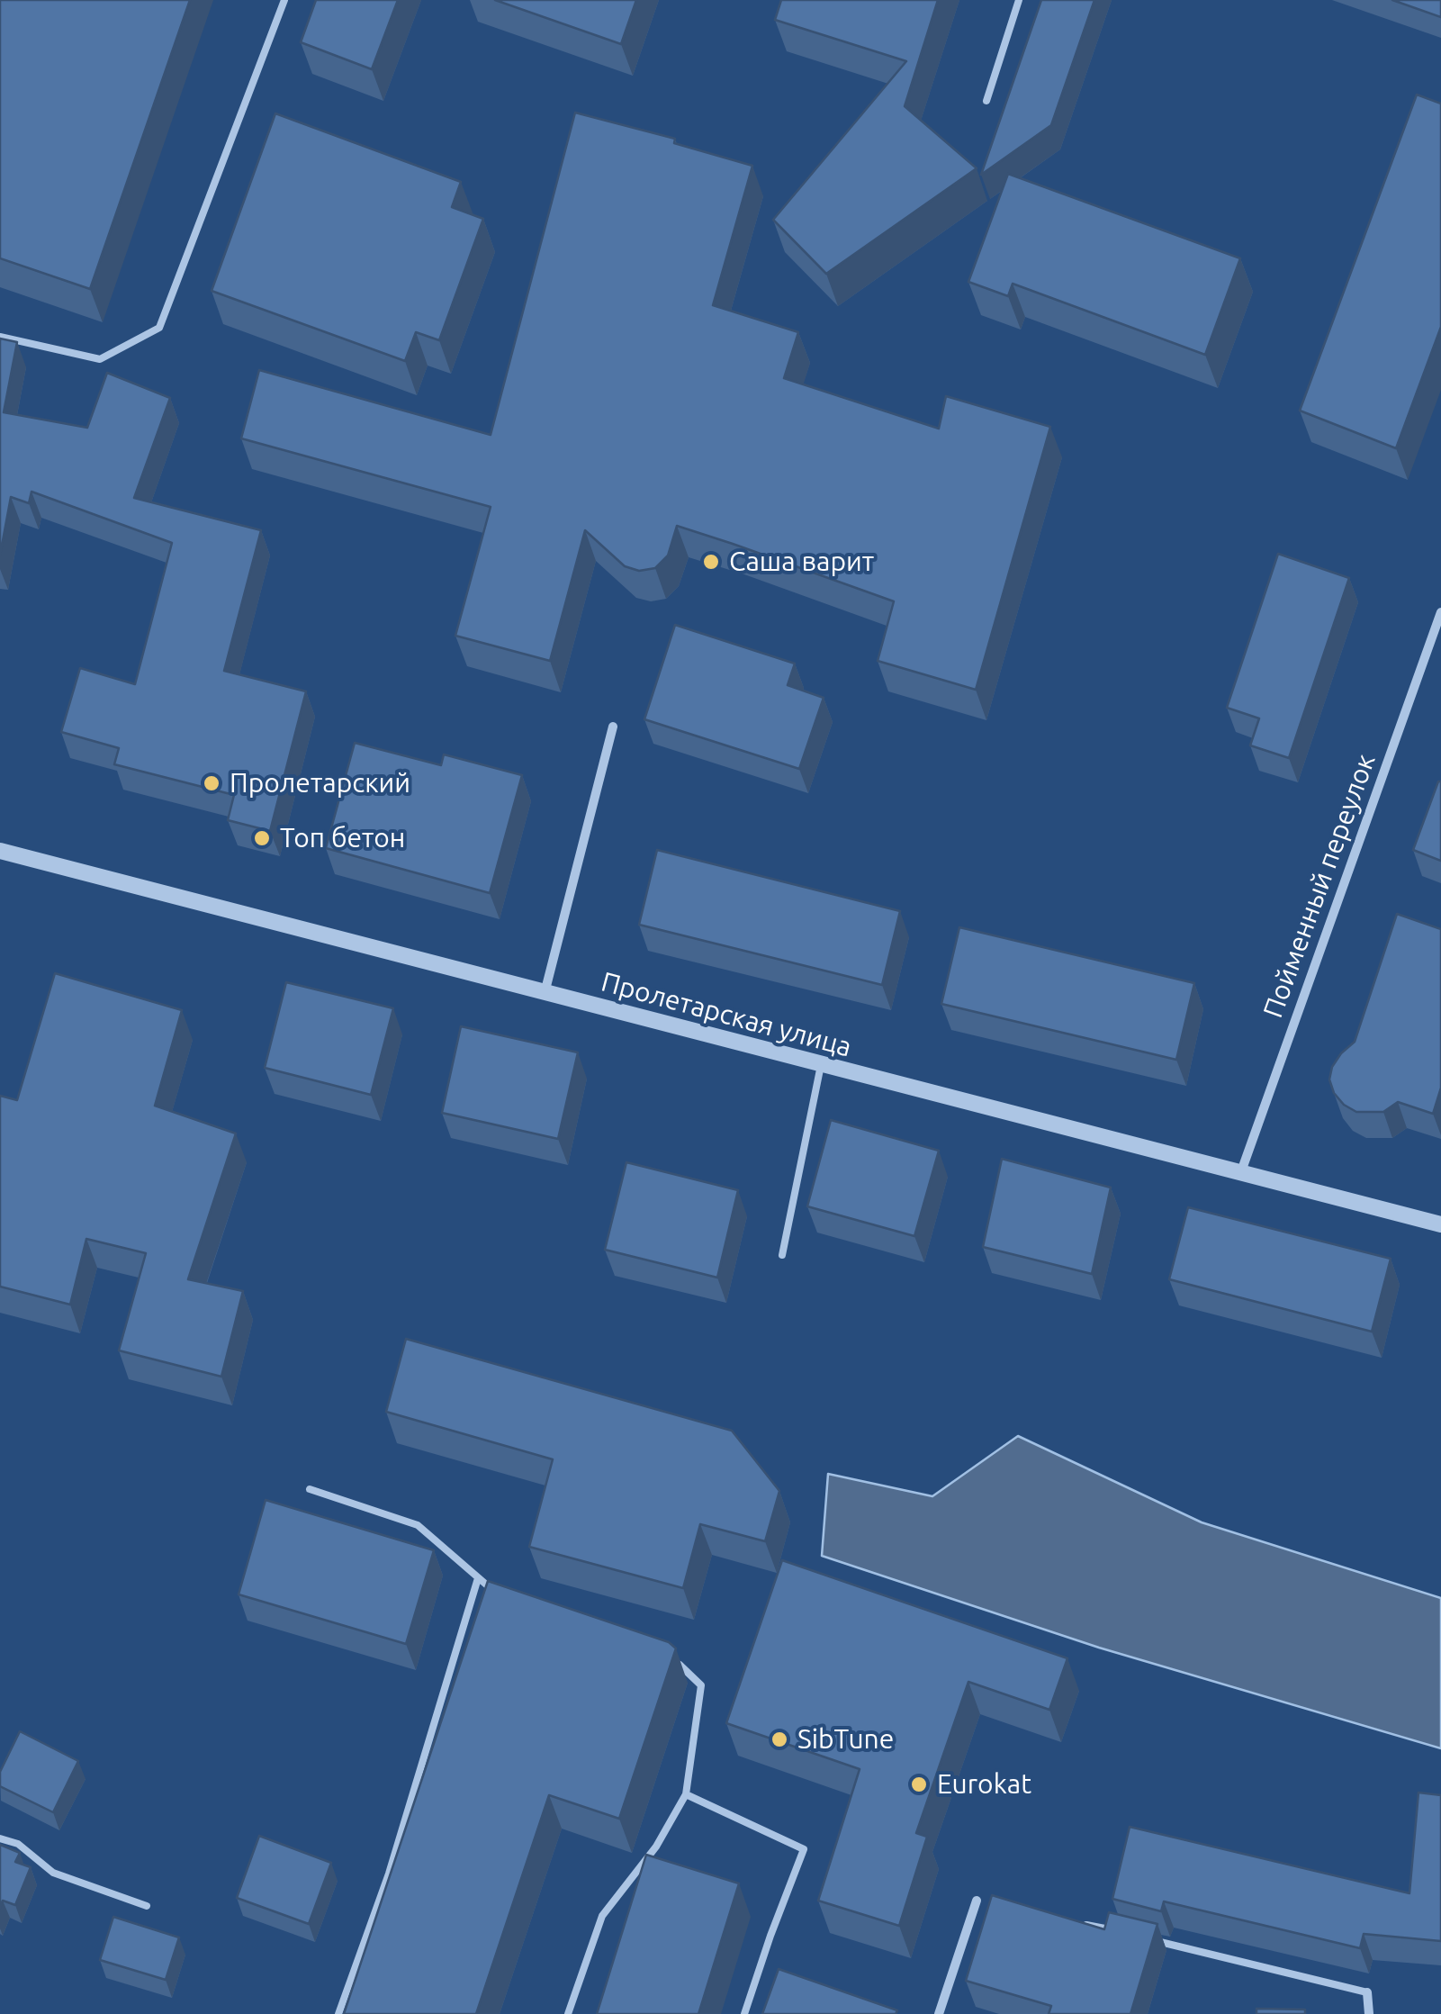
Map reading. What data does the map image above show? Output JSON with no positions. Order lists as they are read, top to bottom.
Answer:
{
  "streets": {
    "street": ["Пойменный переулок", "Пролетарская улица"]
  },
  "crossings": [
    ["Пойменный переулок", "Пролетарская улица"]
  ],
  "places": [
    "Саша варит",
    "Пролетарский",
    "Топ бетон",
    "SibTune",
    "Eurokat"
  ]
}
